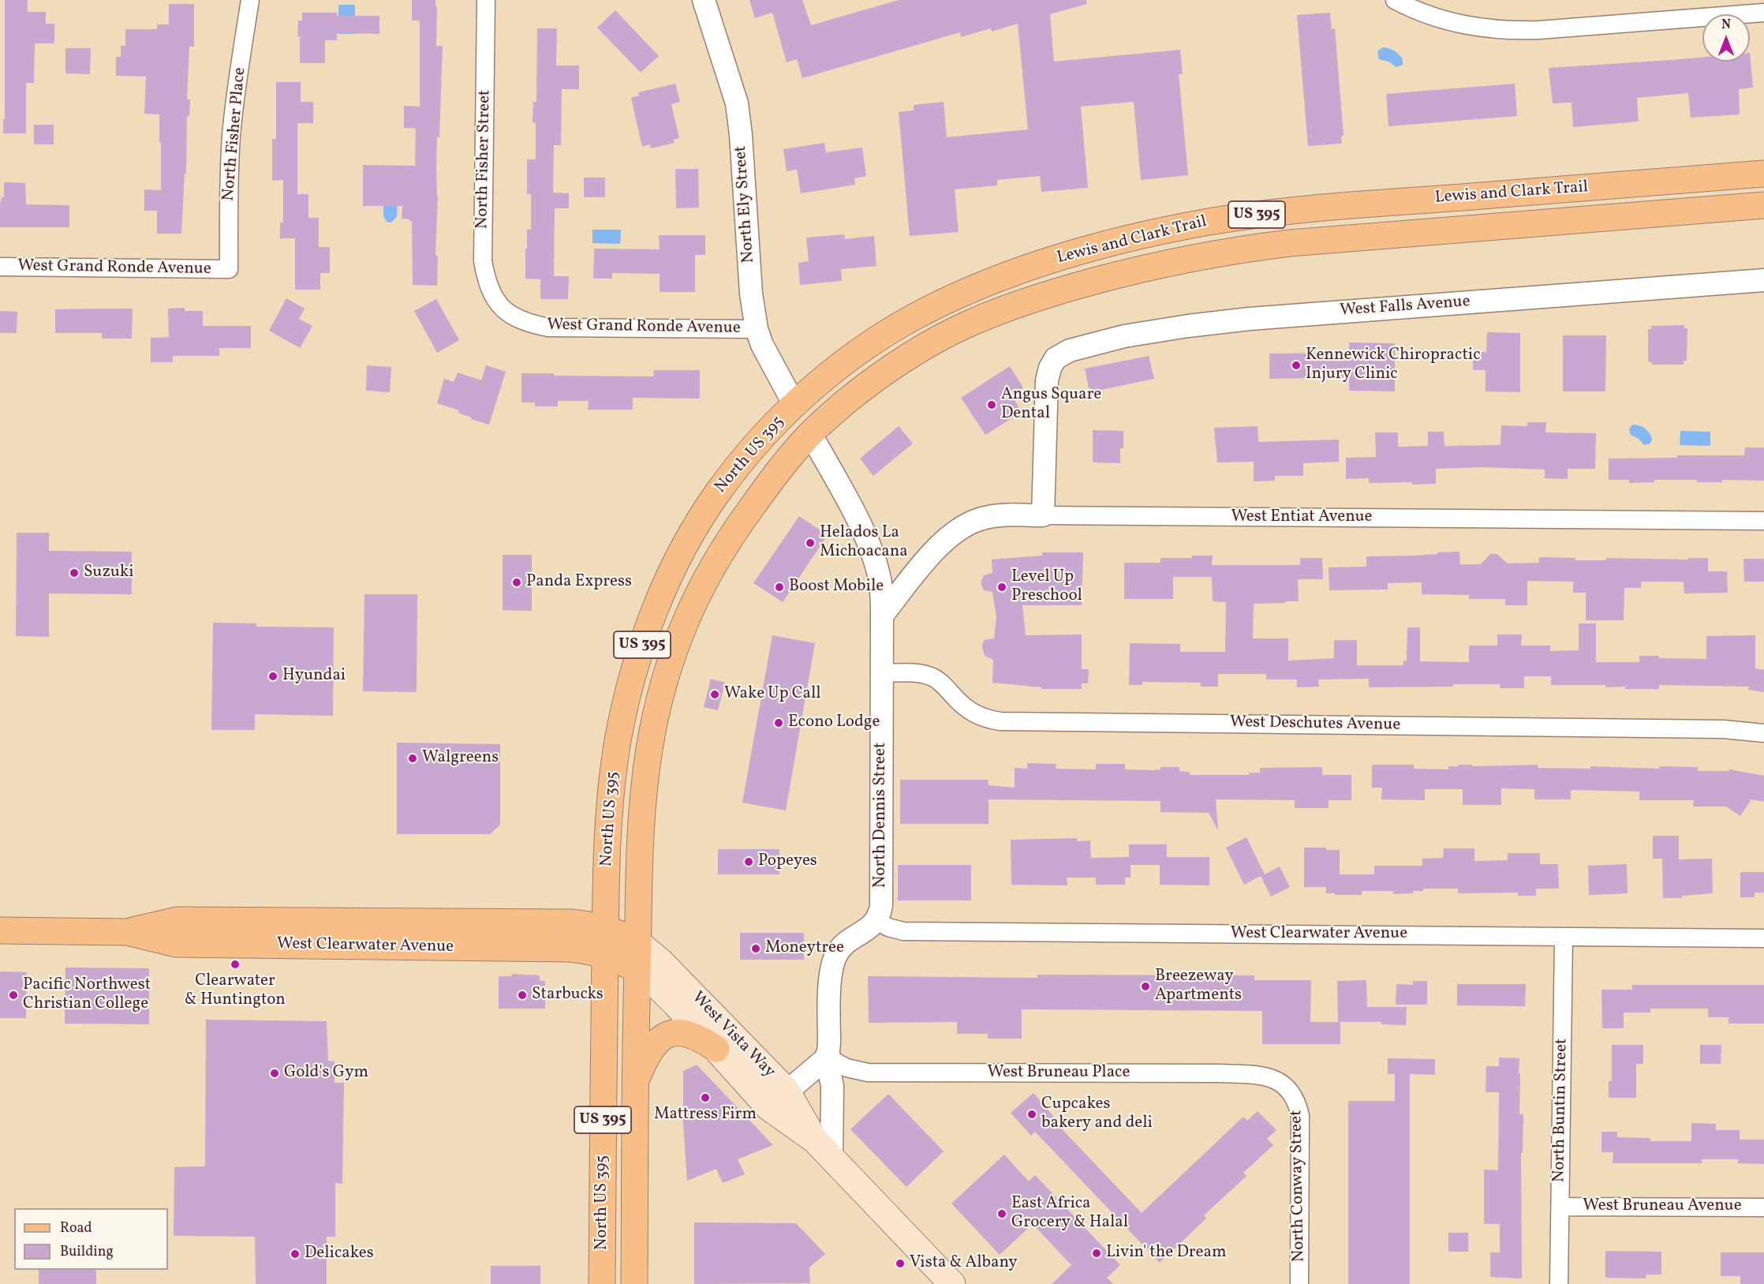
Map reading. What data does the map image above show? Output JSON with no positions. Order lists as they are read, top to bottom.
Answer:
{
  "streets": {
    "main road": [
      "Lewis and Clark Trail",
      "US 395",
      "North US 395",
      "West Clearwater Avenue",
      "West Vista Way"
    ],
    "street": [
      "North Fisher Place",
      "North Fisher Street",
      "North Ely Street",
      "West Grand Ronde Avenue",
      "West Falls Avenue",
      "West Entiat Avenue",
      "West Deschutes Avenue",
      "North Dennis Street",
      "West Bruneau Place",
      "North Buntin Street",
      "North Conway Street",
      "West Bruneau Avenue"
    ]
  },
  "crossings": [
    ["North Fisher Place", "West Grand Ronde Avenue"],
    ["North Fisher Street", "West Grand Ronde Avenue"],
    ["Lewis and Clark Trail", "North Ely Street"],
    ["Lewis and Clark Trail", "North US 395"],
    ["Lewis and Clark Trail", "North Dennis Street"],
    ["North Ely Street", "West Grand Ronde Avenue"],
    ["North Ely Street", "North US 395"],
    ["West Falls Avenue", "West Entiat Avenue"],
    ["North US 395", "North Dennis Street"],
    ["North US 395", "West Clearwater Avenue"],
    ["North US 395", "West Vista Way"],
    ["West Entiat Avenue", "North Dennis Street"],
    ["West Deschutes Avenue", "North Dennis Street"],
    ["North Dennis Street", "West Clearwater Avenue"],
    ["West Clearwater Avenue", "West Vista Way"],
    ["West Clearwater Avenue", "North Buntin Street"],
    ["West Bruneau Place", "North Conway Street"],
    ["North Buntin Street", "West Bruneau Avenue"]
  ],
  "places": [
    "Kennewick Chiropractic Injury Clinic",
    "Angus Square Dental",
    "Helados La Michoacana",
    "Suzuki",
    "Panda Express",
    "Boost Mobile",
    "Level Up Preschool",
    "Hyundai",
    "Wake Up Call",
    "Econo Lodge",
    "Walgreens",
    "Popeyes",
    "Moneytree",
    "Clearwater & Huntington",
    "Breezeway Apartments",
    "Pacific Northwest Christian College",
    "Starbucks",
    "Gold's Gym",
    "Mattress Firm",
    "Cupcakes bakery and deli",
    "East Africa Grocery & Halal",
    "Livin' the Dream",
    "Delicakes",
    "Vista & Albany"
  ],
  "legend": ["Road", "Building"],
  "north": "top"
}
